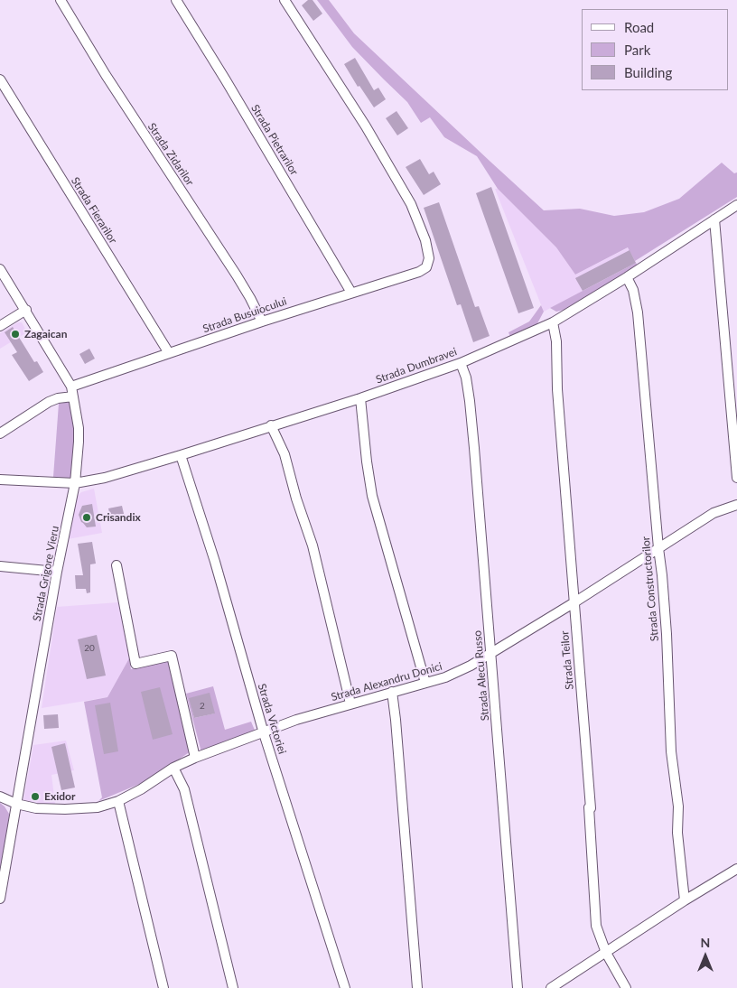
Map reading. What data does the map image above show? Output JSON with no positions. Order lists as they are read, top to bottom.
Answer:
{
  "streets": {
    "street": [
      "Strada Pietrarilor",
      "Strada Zidarilor",
      "Strada Fierarilor",
      "Strada Busuiocului",
      "Strada Dumbravei",
      "Strada Grigore Vieru",
      "Strada Constructorilor",
      "Strada Teilor",
      "Strada Alecu Russo",
      "Strada Alexandru Donici",
      "Strada Victoriei"
    ]
  },
  "crossings": [
    ["Strada Pietrarilor", "Strada Busuiocului"],
    ["Strada Zidarilor", "Strada Busuiocului"],
    ["Strada Fierarilor", "Strada Busuiocului"],
    ["Strada Busuiocului", "Strada Grigore Vieru"],
    ["Strada Dumbravei", "Strada Grigore Vieru"],
    ["Strada Dumbravei", "Strada Constructorilor"],
    ["Strada Dumbravei", "Strada Teilor"],
    ["Strada Dumbravei", "Strada Alecu Russo"],
    ["Strada Dumbravei", "Strada Victoriei"],
    ["Strada Grigore Vieru", "Strada Alexandru Donici"],
    ["Strada Constructorilor", "Strada Alexandru Donici"],
    ["Strada Teilor", "Strada Alexandru Donici"],
    ["Strada Alecu Russo", "Strada Alexandru Donici"],
    ["Strada Alexandru Donici", "Strada Victoriei"]
  ],
  "places": ["Zagaican", "Crisandix", "Exidor"],
  "house_numbers": ["20", "2"],
  "legend": ["Road", "Park", "Building"],
  "north": "top"
}
